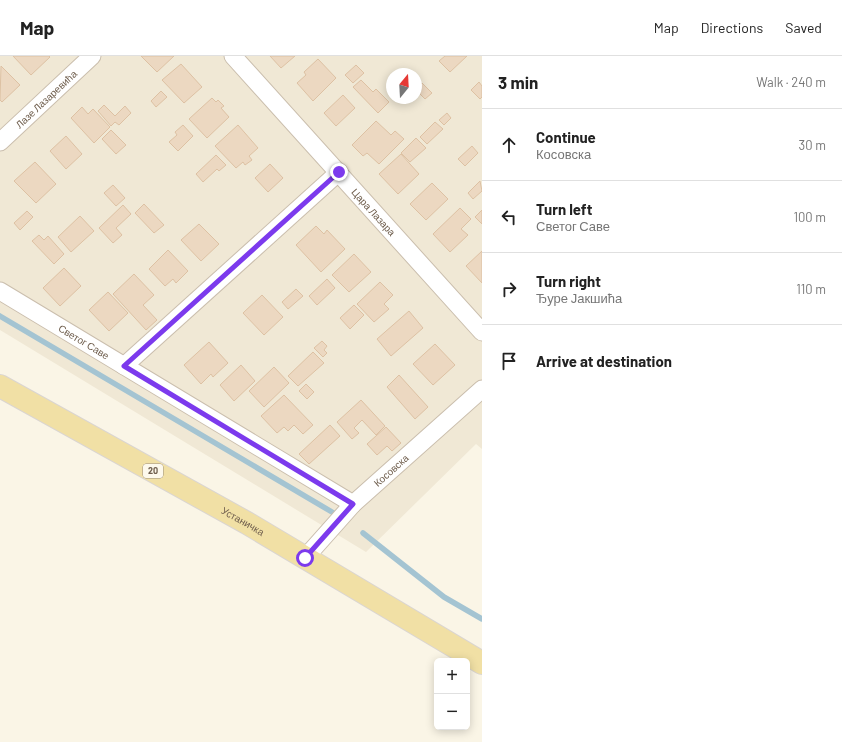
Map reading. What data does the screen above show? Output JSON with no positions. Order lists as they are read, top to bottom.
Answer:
{
  "streets": {
    "main road": ["20", "Устаничка"],
    "street": [
      "Лазе Лазаревића",
      "Цара Лазара",
      "Светог Саве",
      "Косовска"
    ]
  },
  "crossings": [
    ["Светог Саве", "Косовска"],
    ["Косовска", "Устаничка"]
  ],
  "north": "top",
  "page": {
    "header": "Map",
    "nav": ["Map", "Directions", "Saved"],
    "heading": ["3 min", "Walk · 240 m"],
    "list": [
      ["Continue", "Косовска", "30 m"],
      ["Turn left", "Светог Саве", "100 m"],
      ["Turn right", "Ђуре Јакшића", "110 m"],
      "Arrive at destination"
    ],
    "map_buttons": ["+", "−"]
  }
}
